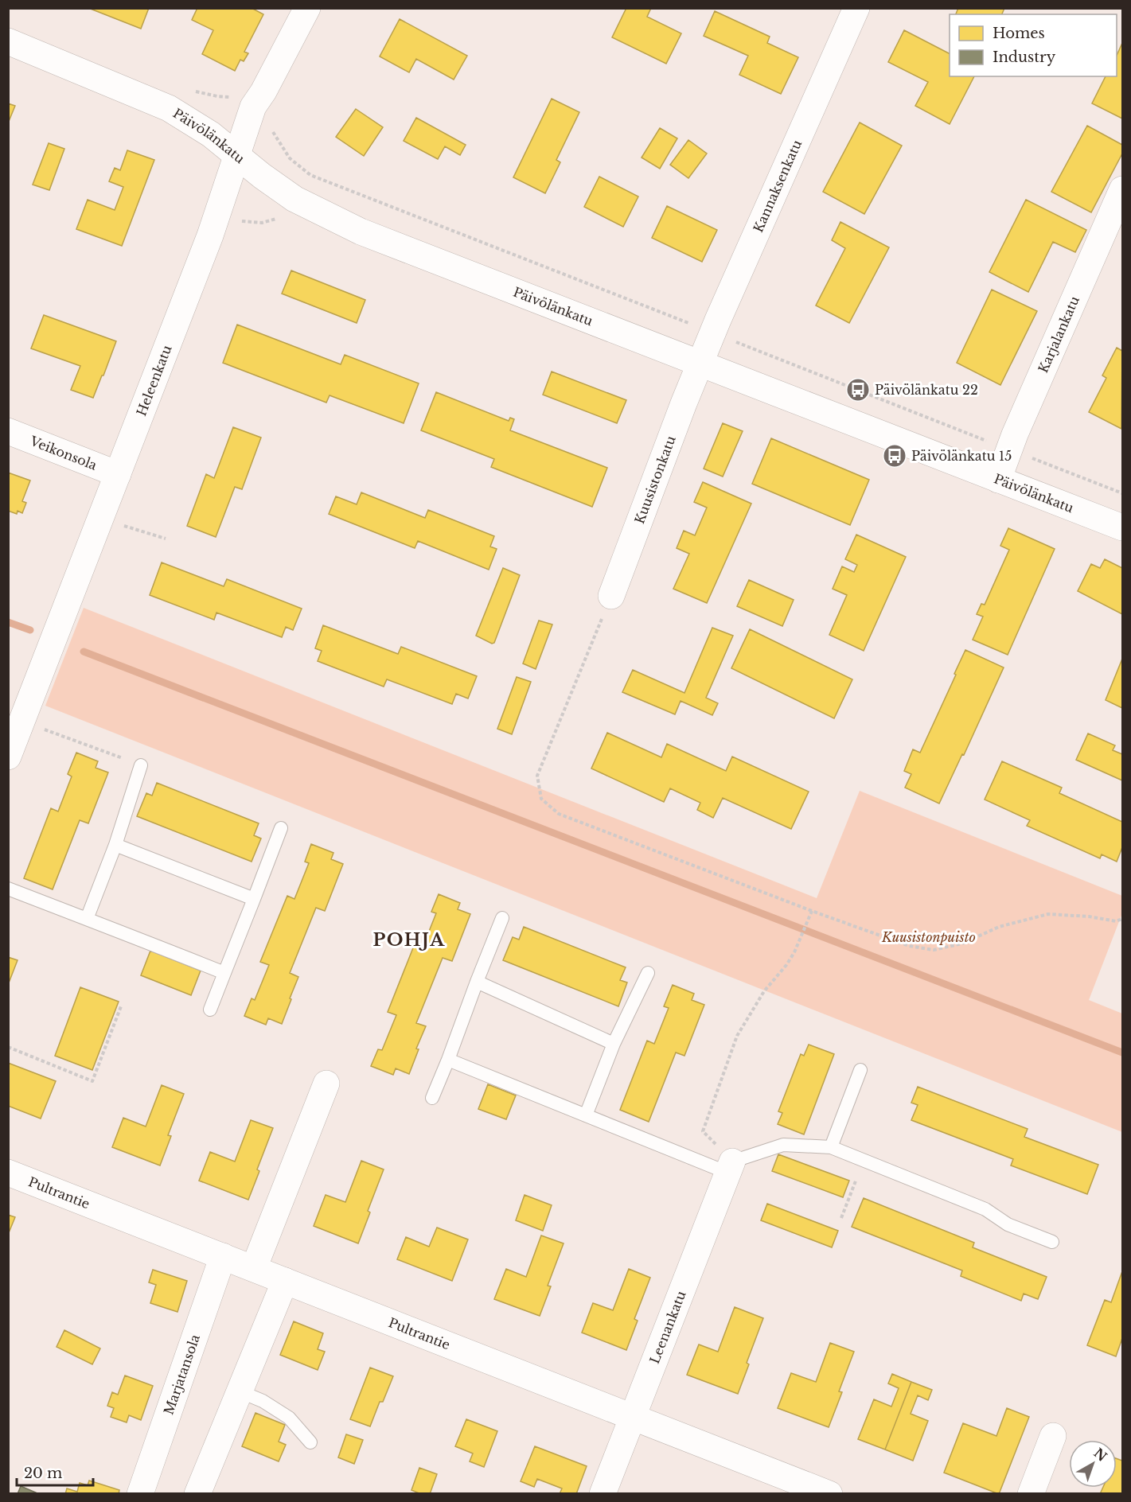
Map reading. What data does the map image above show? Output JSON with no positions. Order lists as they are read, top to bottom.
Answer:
{
  "streets": {
    "street": [
      "Päivölänkatu",
      "Kannaksenkatu",
      "Karjalankatu",
      "Heleenkatu",
      "Veikonsola",
      "Kuusistonkatu",
      "Pultrantie",
      "Leenankatu",
      "Marjatansola"
    ]
  },
  "crossings": [
    ["Päivölänkatu", "Kannaksenkatu"],
    ["Päivölänkatu", "Karjalankatu"],
    ["Päivölänkatu", "Heleenkatu"],
    ["Päivölänkatu", "Kuusistonkatu"],
    ["Kannaksenkatu", "Kuusistonkatu"],
    ["Heleenkatu", "Veikonsola"],
    ["Pultrantie", "Leenankatu"],
    ["Pultrantie", "Marjatansola"]
  ],
  "districts": ["POHJA"],
  "parks": ["Kuusistonpuisto"],
  "places": {
    "bus stop": ["Päivölänkatu 22", "Päivölänkatu 15"]
  },
  "legend": ["Homes", "Industry"],
  "scale_bar": "20 m",
  "north": "top right"
}
